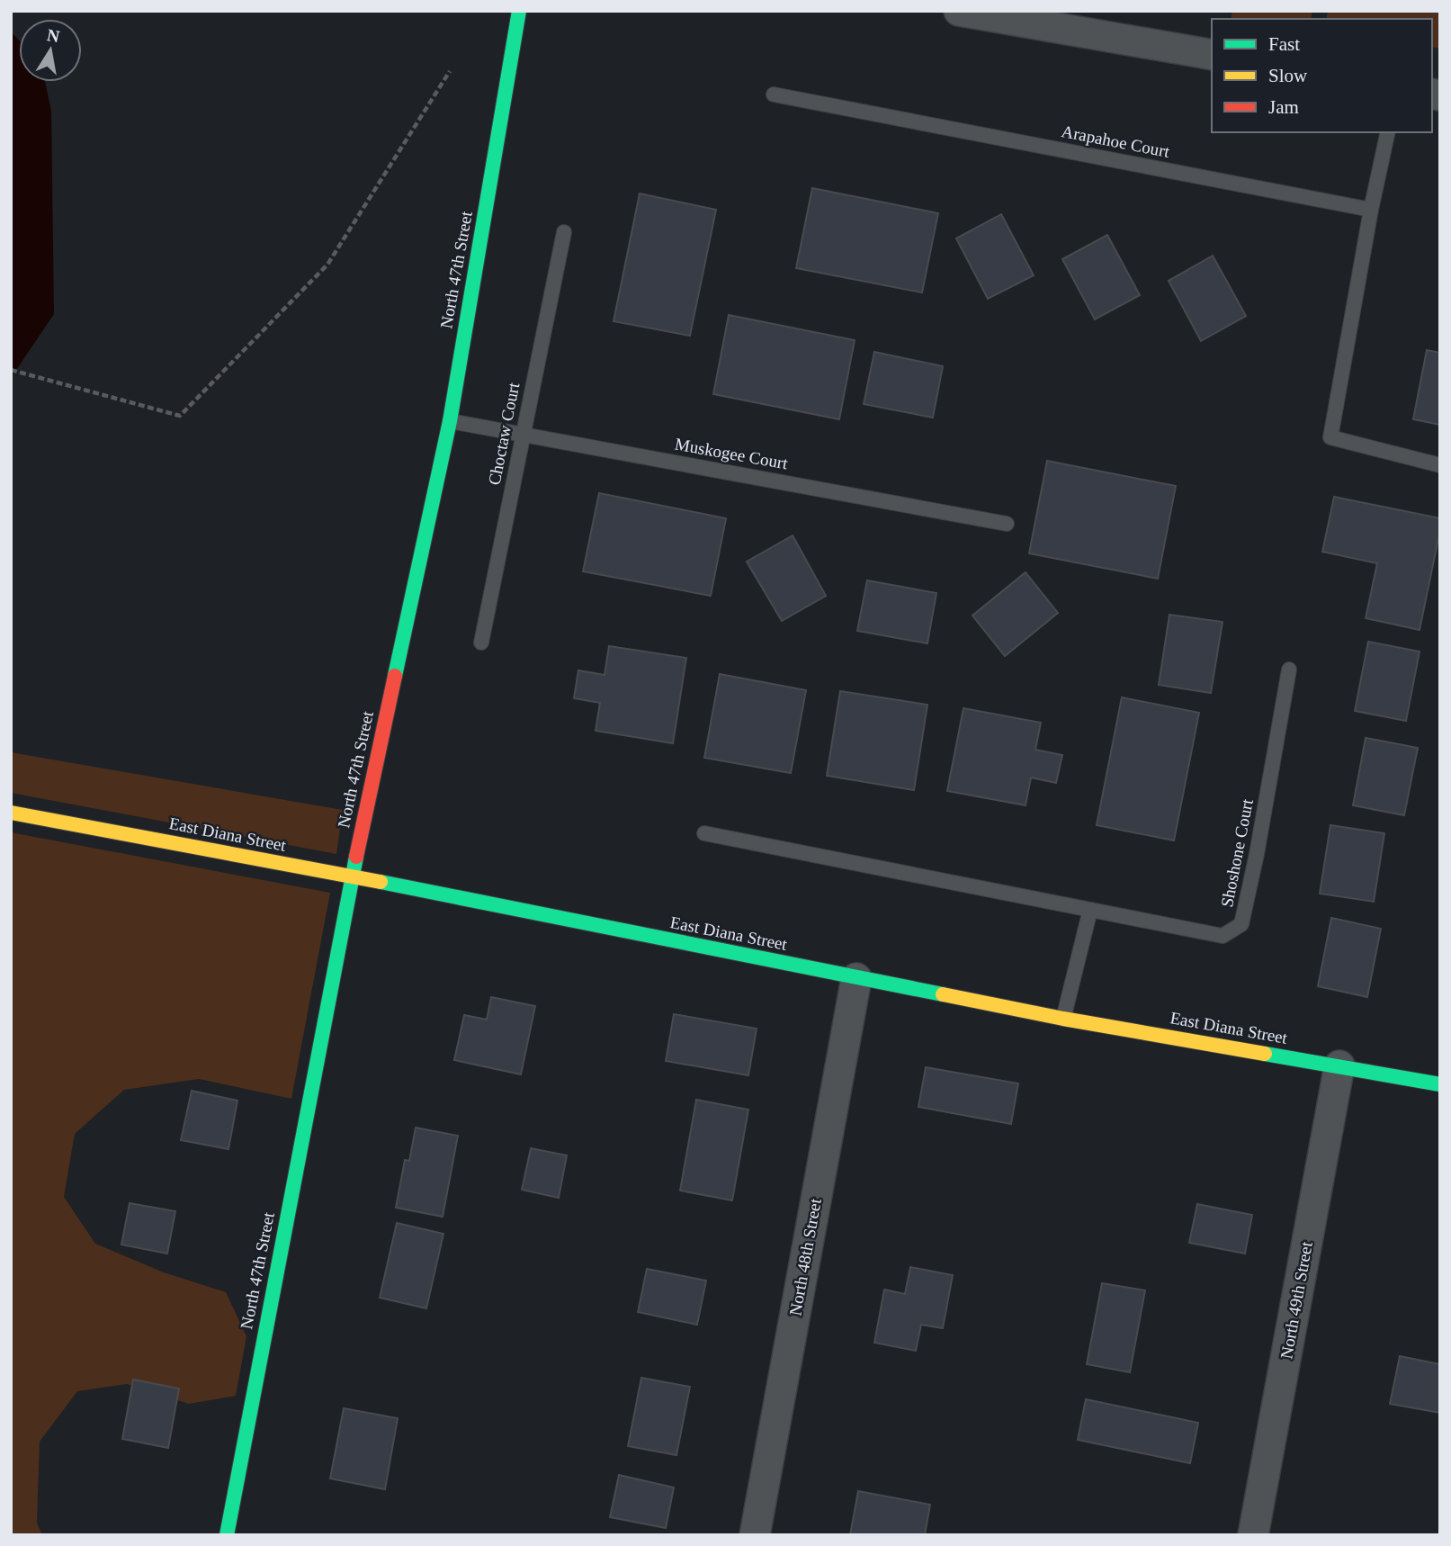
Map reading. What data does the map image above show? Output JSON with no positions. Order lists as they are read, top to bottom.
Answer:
{
  "streets": {
    "street": [
      "North 47th Street",
      "East Diana Street",
      "North 48th Street",
      "North 49th Street"
    ],
    "lane": [
      "Arapahoe Court",
      "Choctaw Court",
      "Muskogee Court",
      "Shoshone Court"
    ]
  },
  "crossings": [
    ["North 47th Street", "Muskogee Court"],
    ["North 47th Street", "East Diana Street"],
    ["Choctaw Court", "Muskogee Court"],
    ["East Diana Street", "North 48th Street"],
    ["East Diana Street", "North 49th Street"]
  ],
  "legend": ["Fast", "Slow", "Jam"],
  "north": "top"
}
